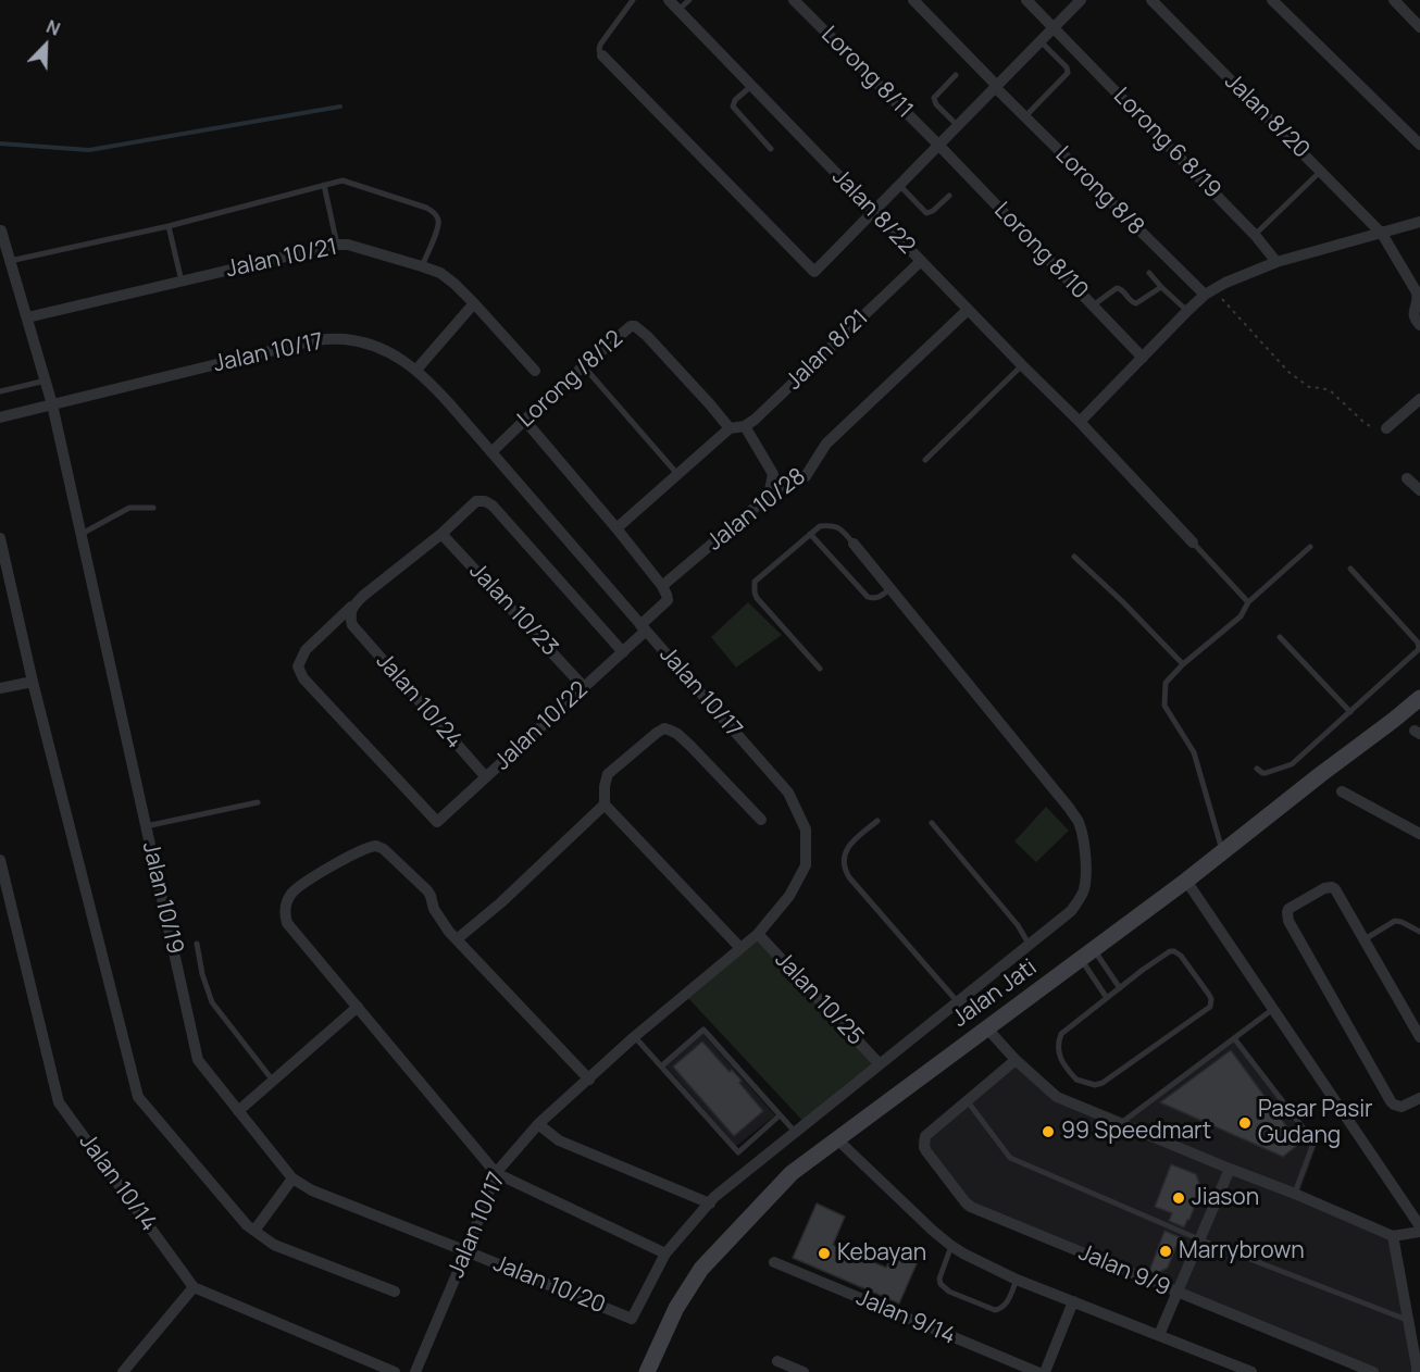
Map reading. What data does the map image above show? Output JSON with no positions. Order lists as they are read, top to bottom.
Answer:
{
  "streets": {
    "street": [
      "Lorong 8/11",
      "Jalan 8/20",
      "Lorong 6 8/19",
      "Lorong 8/8",
      "Jalan 8/22",
      "Lorong 8/10",
      "Jalan 10/21",
      "Jalan 8/21",
      "Jalan 10/17",
      "Lorong /8/12",
      "Jalan 10/28",
      "Jalan 10/23",
      "Jalan 10/24",
      "Jalan 10/22",
      "Jalan 10/19",
      "Jalan Jati",
      "Jalan 10/25",
      "Jalan 10/14",
      "Jalan 9/9",
      "Jalan 10/20",
      "Jalan 9/14"
    ]
  },
  "crossings": [
    ["Lorong 8/11", "Lorong 8/10"],
    ["Jalan 8/22", "Jalan 8/21"],
    ["Jalan 8/22", "Jalan 10/28"],
    ["Jalan 10/21", "Jalan 10/19"],
    ["Jalan 10/17", "Lorong /8/12"],
    ["Jalan 10/17", "Jalan 10/22"],
    ["Jalan 10/17", "Jalan 10/19"],
    ["Jalan 10/17", "Jalan 10/25"],
    ["Jalan 10/17", "Jalan 10/20"],
    ["Jalan 10/23", "Jalan 10/22"],
    ["Jalan 10/24", "Jalan 10/22"],
    ["Jalan 10/19", "Jalan 10/20"],
    ["Jalan Jati", "Jalan 9/9"]
  ],
  "places": [
    "Pasar Pasir Gudang",
    "99 Speedmart",
    "Jiason",
    "Marrybrown",
    "Kebayan"
  ],
  "north": "top right"
}
